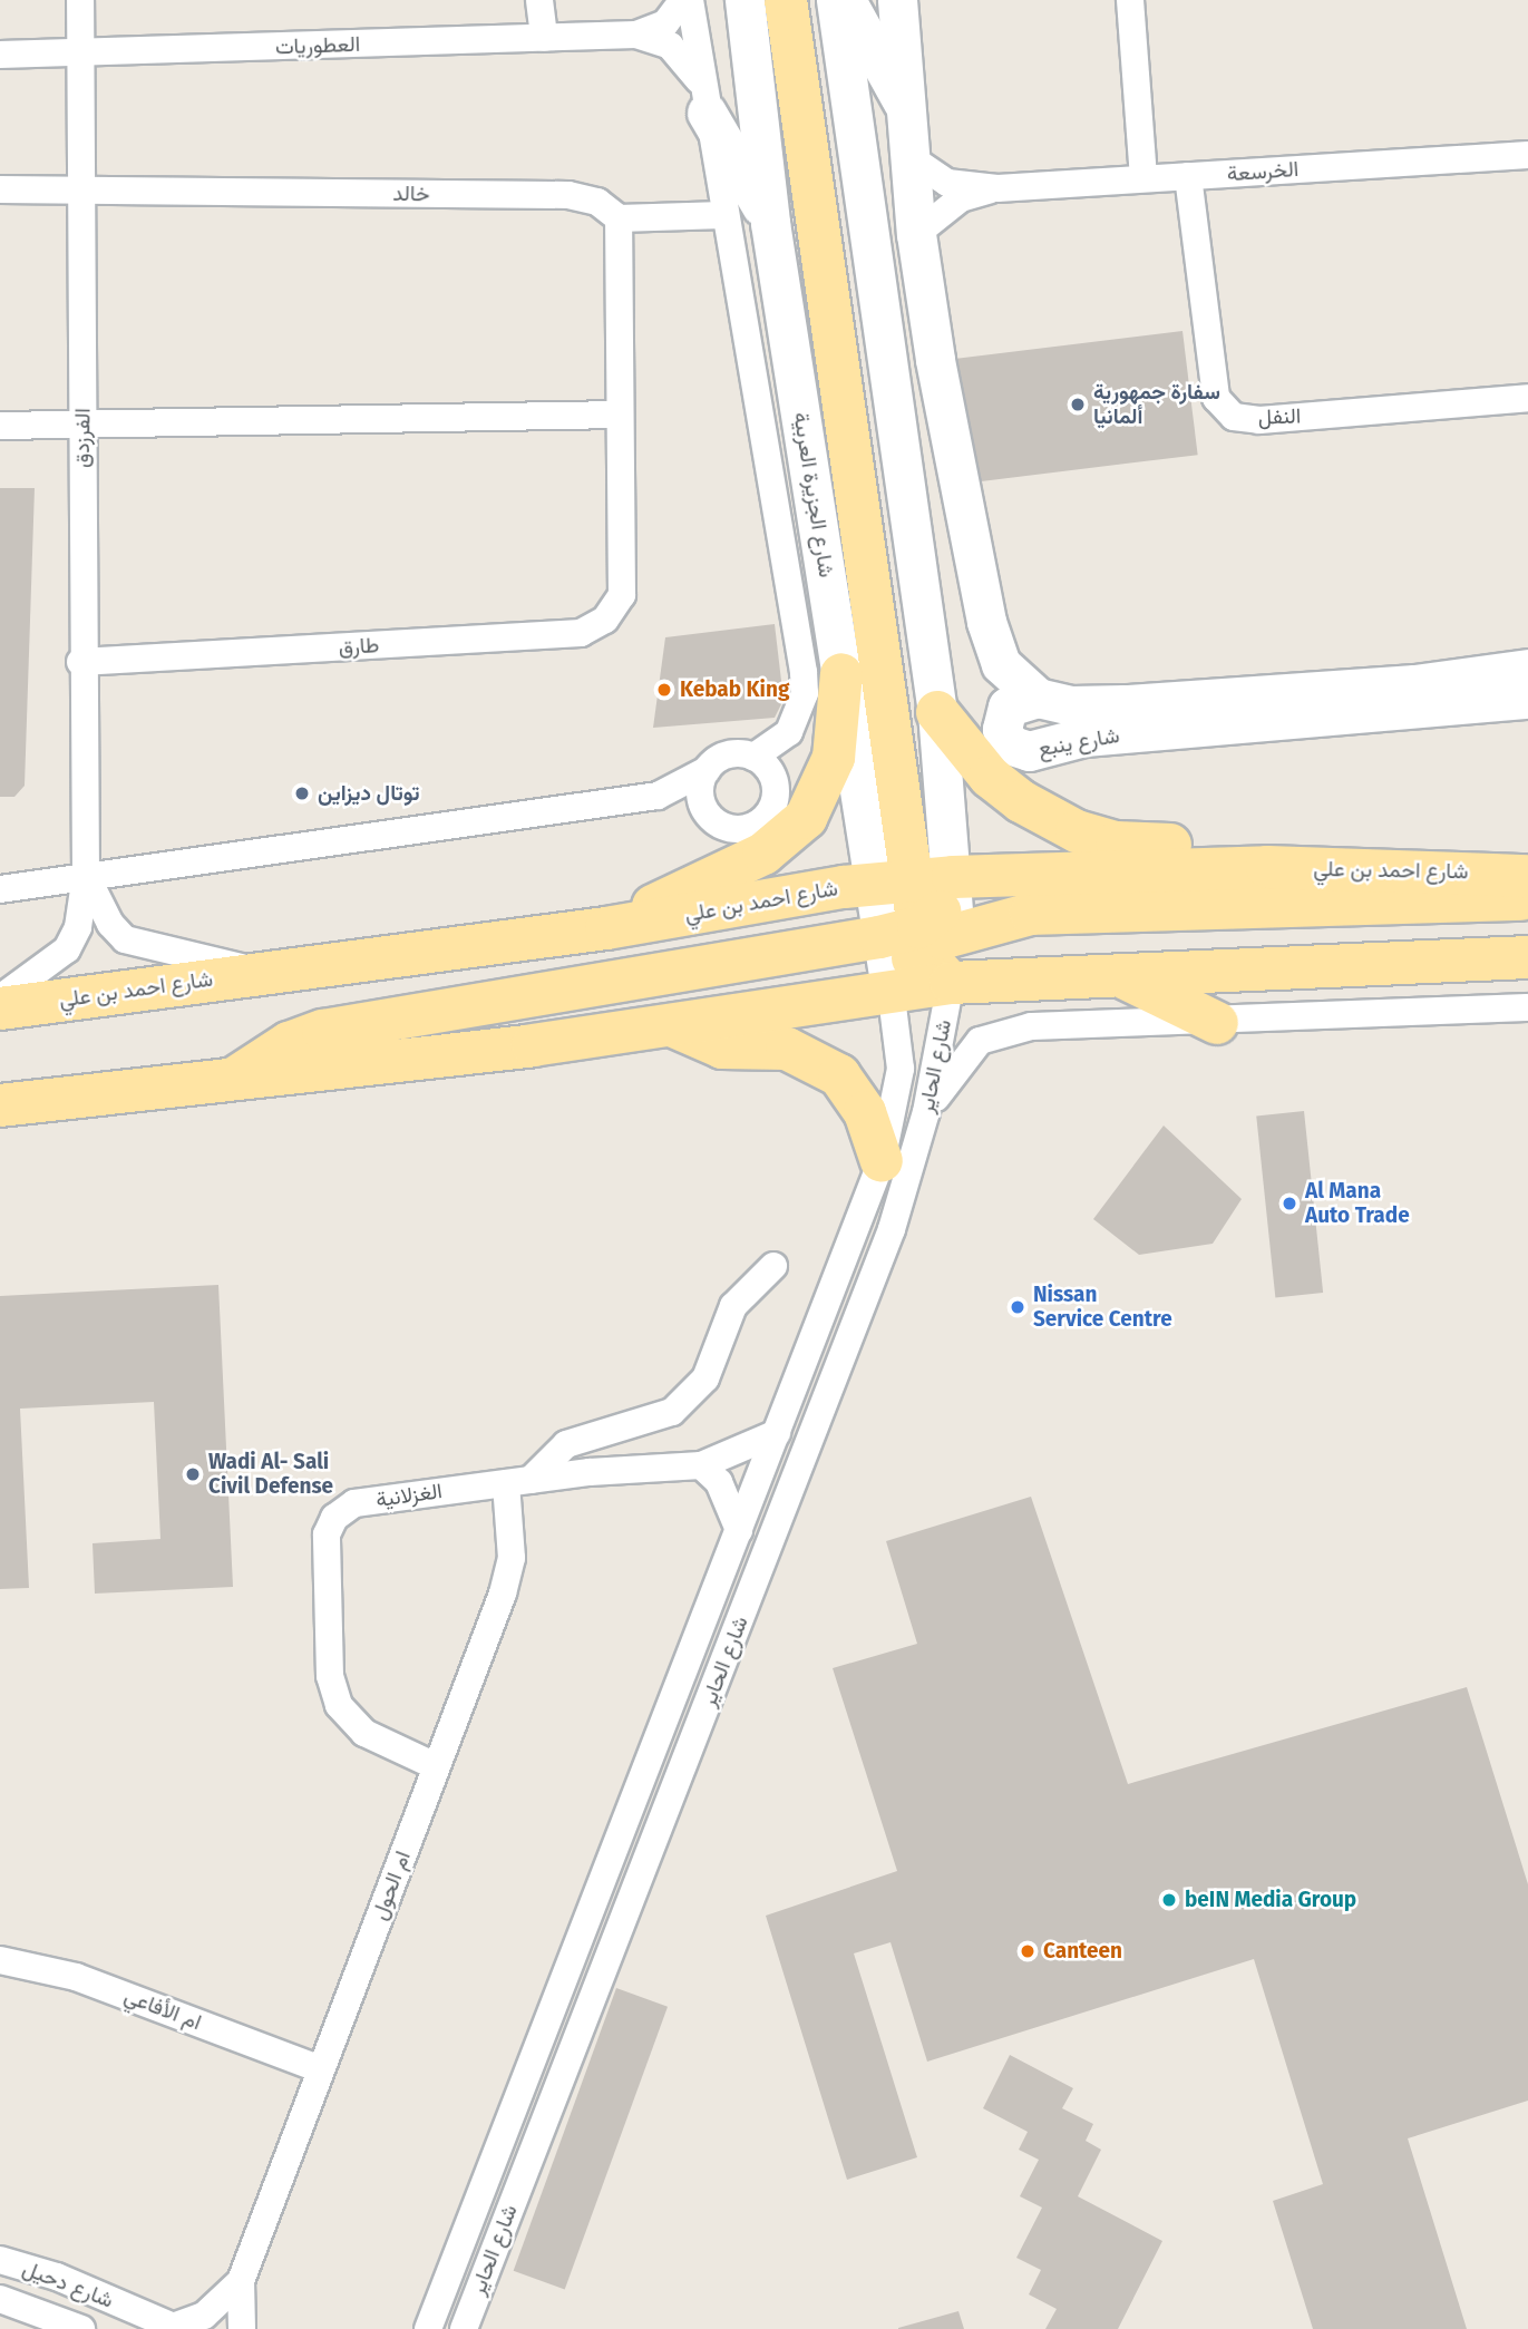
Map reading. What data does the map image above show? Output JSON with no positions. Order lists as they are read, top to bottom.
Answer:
{
  "streets": {
    "main road": ["شارع الجزيرة العربية", "شارع ينبع", "شارع احمد بن علي"],
    "street": [
      "العطوريات",
      "الخرسعة",
      "خالد",
      "النفل",
      "الفرزدق",
      "طارق",
      "شارع الحاير",
      "الغزلانية",
      "ام الحول",
      "ام الأفاعي",
      "شارع دحيل"
    ]
  },
  "crossings": [
    ["العطوريات", "الفرزدق"],
    ["العطوريات", "شارع الجزيرة العربية"],
    ["الخرسعة", "النفل"],
    ["خالد", "الفرزدق"],
    ["الفرزدق", "طارق"],
    ["الفرزدق", "شارع احمد بن علي"],
    ["شارع الجزيرة العربية", "شارع احمد بن علي"],
    ["شارع الحاير", "الغزلانية"],
    ["الغزلانية", "ام الحول"],
    ["ام الحول", "ام الأفاعي"],
    ["ام الحول", "شارع دحيل"]
  ],
  "places": [
    "سفارة جمهورية ألمانيا",
    "Kebab King",
    "توتال ديزاين",
    "Al Mana Auto Trade",
    "Nissan Service Centre",
    "Wadi Al- Sali Civil Defense",
    "beIN Media Group",
    "Canteen"
  ]
}
